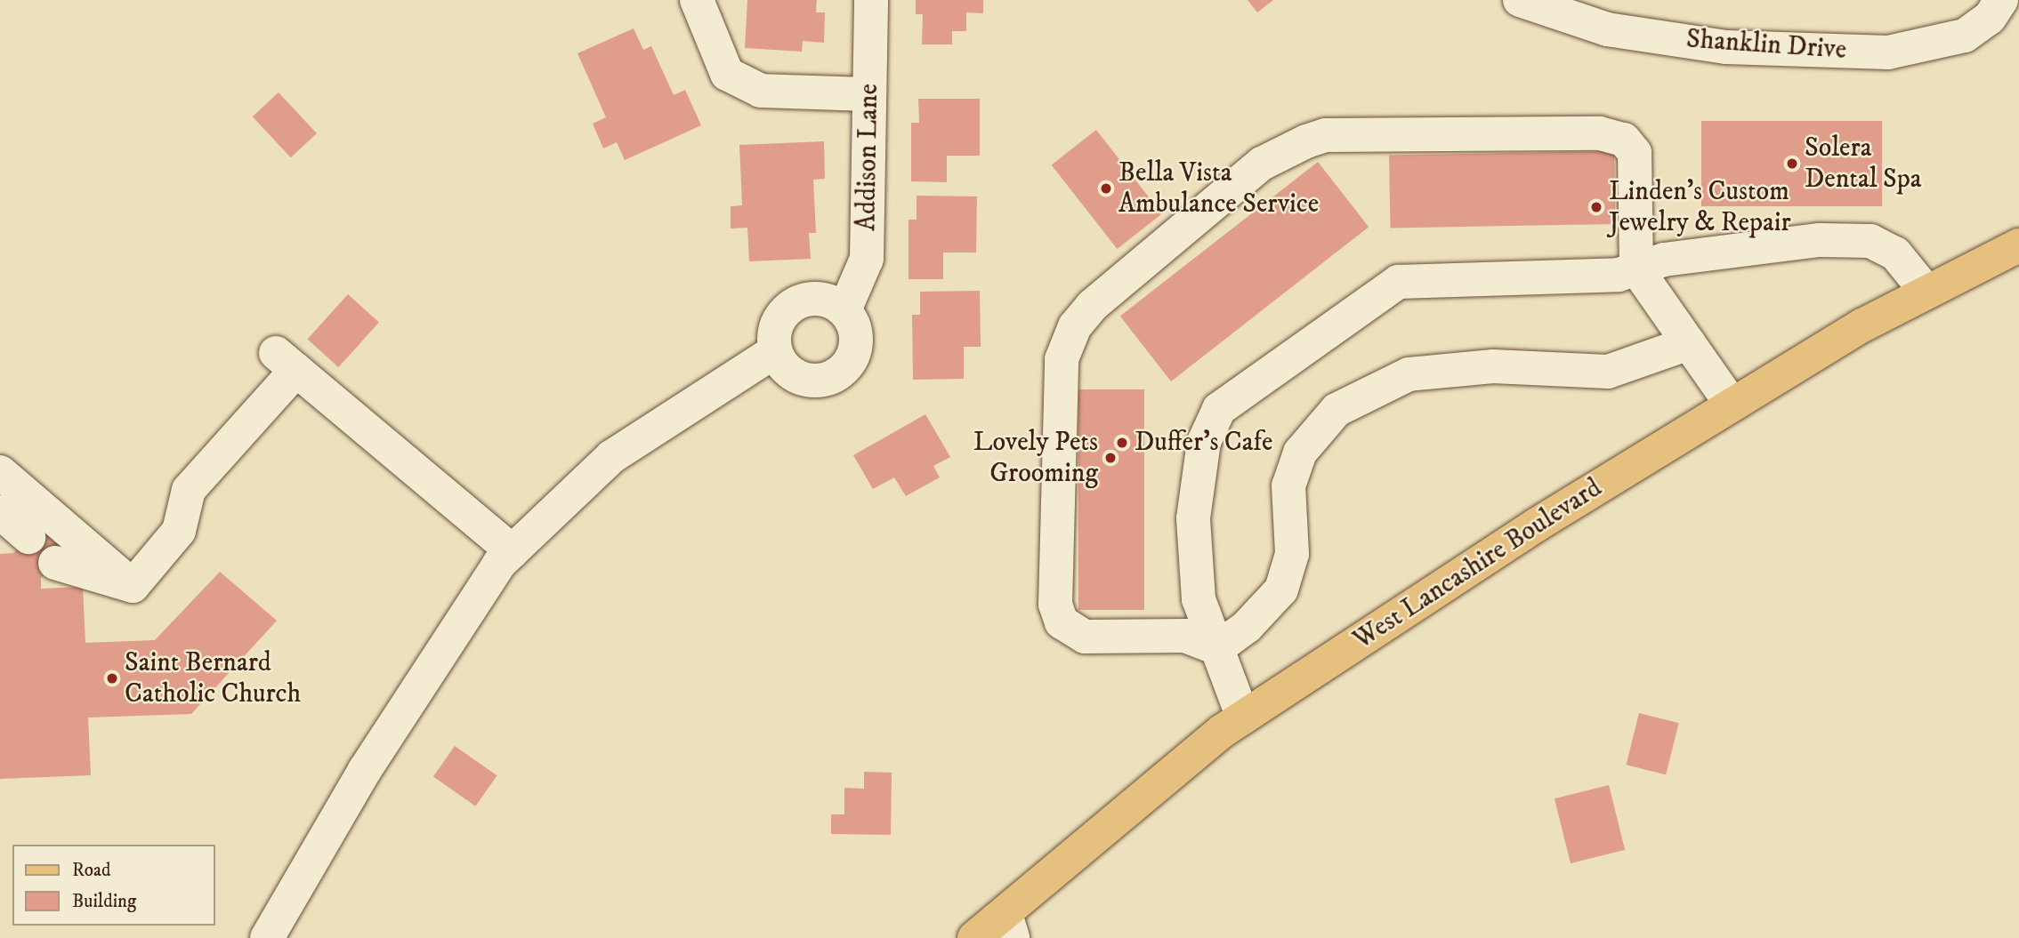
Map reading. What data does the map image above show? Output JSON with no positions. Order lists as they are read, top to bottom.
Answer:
{
  "streets": {
    "main road": ["West Lancashire Boulevard"],
    "street": ["Shanklin Drive", "Addison Lane"]
  },
  "places": [
    "Solera Dental Spa",
    "Bella Vista Ambulance Service",
    "Linden's Custom Jewelry & Repair",
    "Duffer's Cafe",
    "Lovely Pets Grooming",
    "Saint Bernard Catholic Church"
  ],
  "legend": ["Road", "Building"]
}
